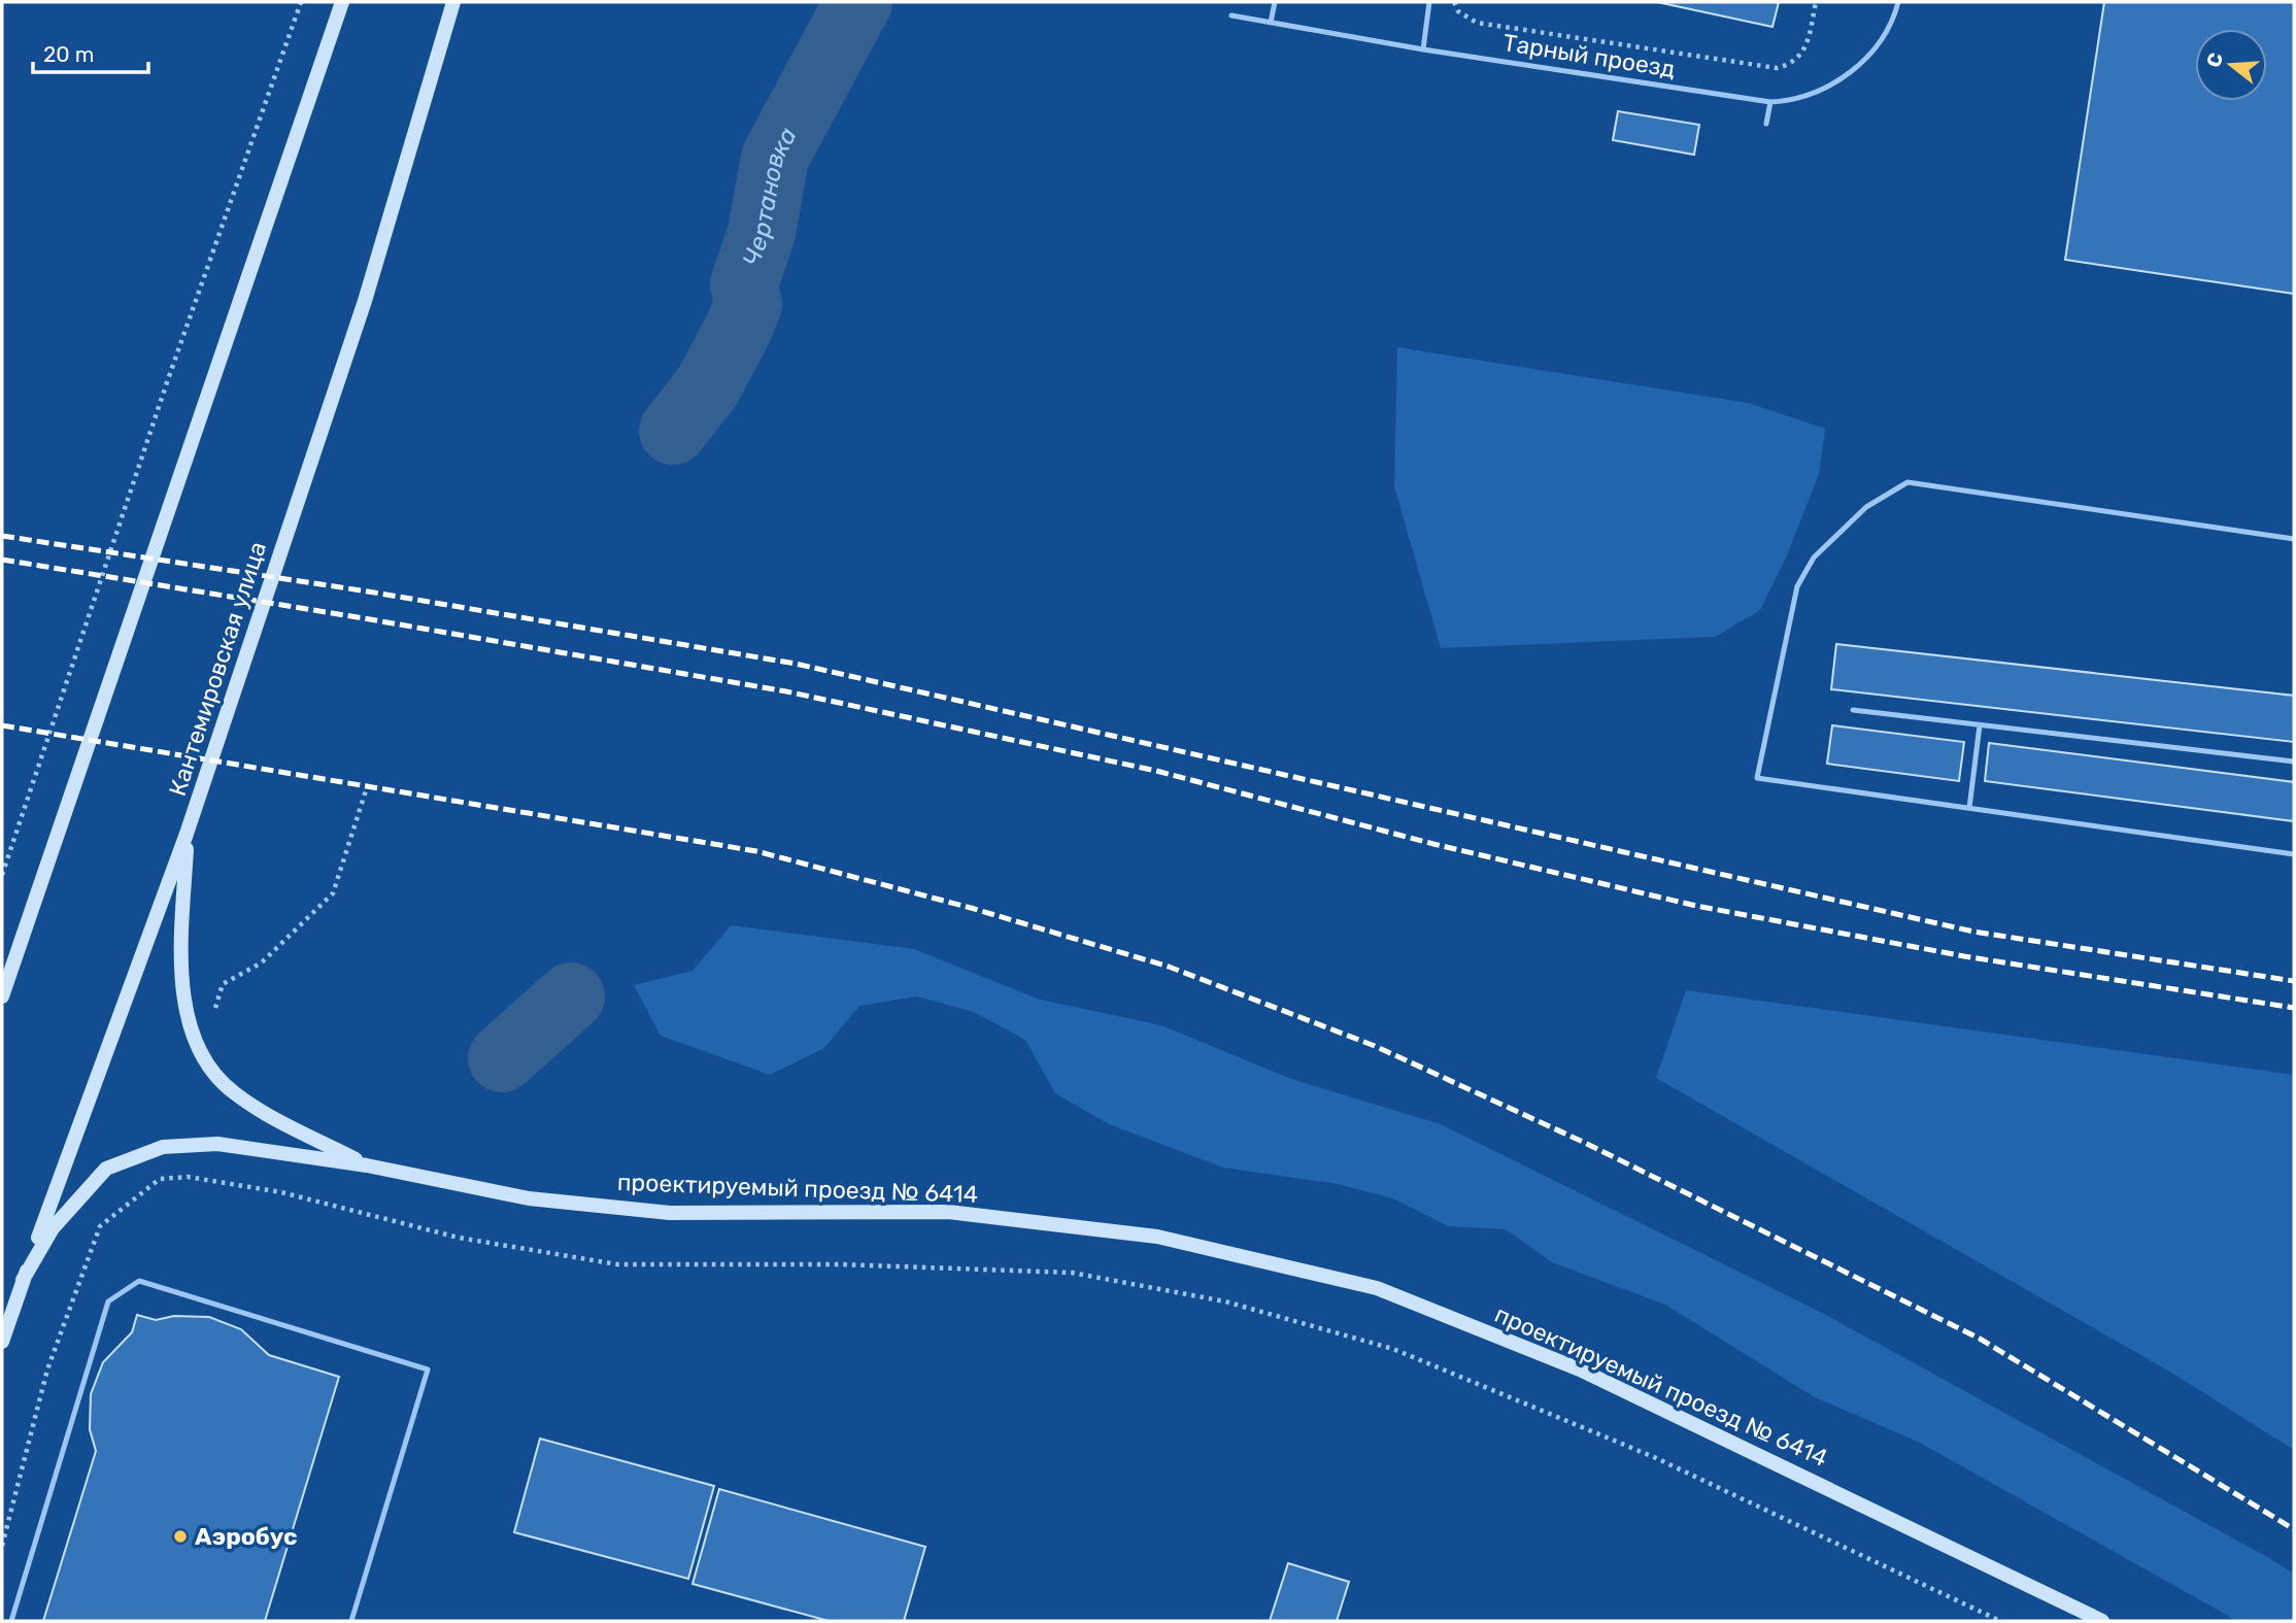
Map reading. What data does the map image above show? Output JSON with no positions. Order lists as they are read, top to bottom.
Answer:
{
  "streets": {
    "main road": ["Кантемировская улица", "проектируемый проезд № 6414"],
    "lane": ["Тарный проезд"]
  },
  "crossings": [
    ["Кантемировская улица", "проектируемый проезд № 6414"]
  ],
  "water": ["Чертановка"],
  "places": ["Аэробус"],
  "scale_bar": "20 m",
  "north": "left"
}
